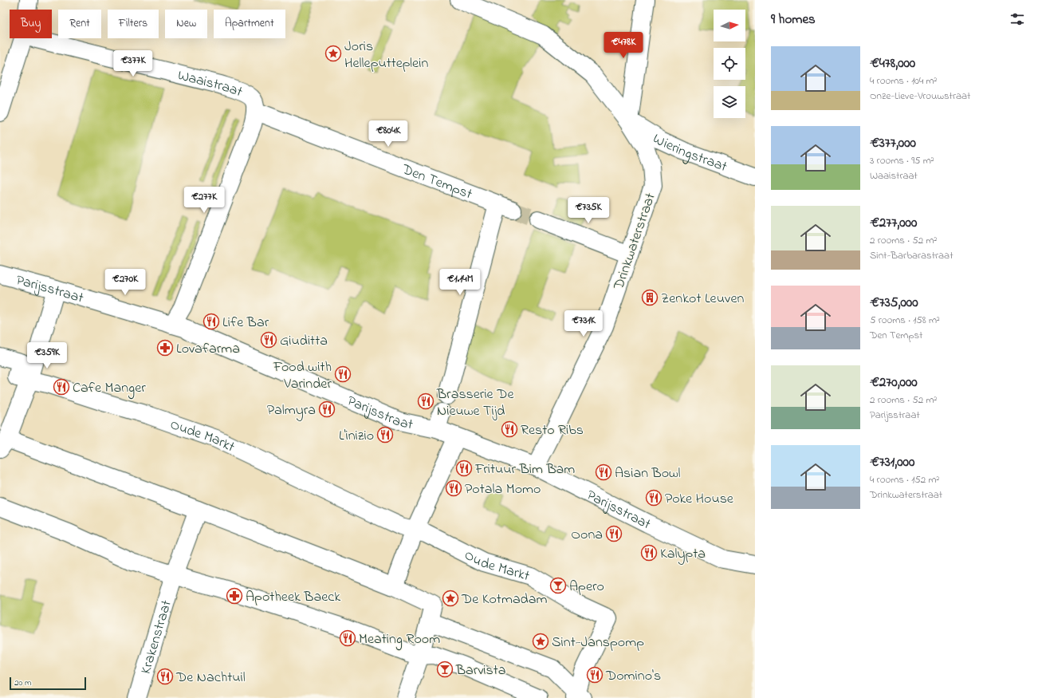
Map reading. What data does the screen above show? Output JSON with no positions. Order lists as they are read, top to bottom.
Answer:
{
  "streets": {
    "street": [
      "Waaistraat",
      "Wieringstraat",
      "Den Tempst",
      "Drinkwaterstraat",
      "Parijsstraat",
      "Oude Markt",
      "Krakenstraat"
    ]
  },
  "crossings": [
    ["Waaistraat", "Den Tempst"],
    ["Wieringstraat", "Drinkwaterstraat"],
    ["Drinkwaterstraat", "Parijsstraat"]
  ],
  "places": {
    "place": ["Joris Helleputteplein", "De Kotmadam", "Sint-Janspomp"],
    "building": ["Zenkot Leuven"],
    "restaurant": [
      "Life Bar",
      "Giuditta",
      "Food with Varinder",
      "Cafe Manger",
      "Brasserie De Nieuwe Tijd",
      "Palmyra",
      "Resto Ribs",
      "L'inizio",
      "Frituur Bim Bam",
      "Asian Bowl",
      "Potala Momo",
      "Poke House",
      "Oona",
      "Kalypta",
      "Meating Room",
      "Domino's",
      "De Nachtuil"
    ],
    "pharmacy": ["Lovafarma", "Apotheek Baeck"],
    "bar": ["Apero", "Barvista"]
  },
  "scale_bar": "20 m",
  "north": "right",
  "page": {
    "heading": "9 homes",
    "chip": [
      "Buy",
      "Rent",
      "Filters",
      "New",
      "Apartment"
    ],
    "price": [
      "€478K",
      "€377K",
      "€804K",
      "€277K",
      "€735K",
      "€270K",
      "€1.14M",
      "€731K",
      "€359K"
    ],
    "list": [
      {
        "name": "€478,000",
        "note": "4 rooms · 104 m² · Onze-Lieve-Vrouwstraat"
      },
      {
        "name": "€377,000",
        "note": "3 rooms · 95 m² · Waaistraat"
      },
      {
        "name": "€277,000",
        "note": "2 rooms · 52 m² · Sint-Barbarastraat"
      },
      {
        "name": "€735,000",
        "note": "5 rooms · 158 m² · Den Tempst"
      },
      {
        "name": "€270,000",
        "note": "2 rooms · 52 m² · Parijsstraat"
      },
      {
        "name": "€731,000",
        "note": "4 rooms · 152 m² · Drinkwaterstraat"
      }
    ],
    "scale": "20 m"
  }
}
